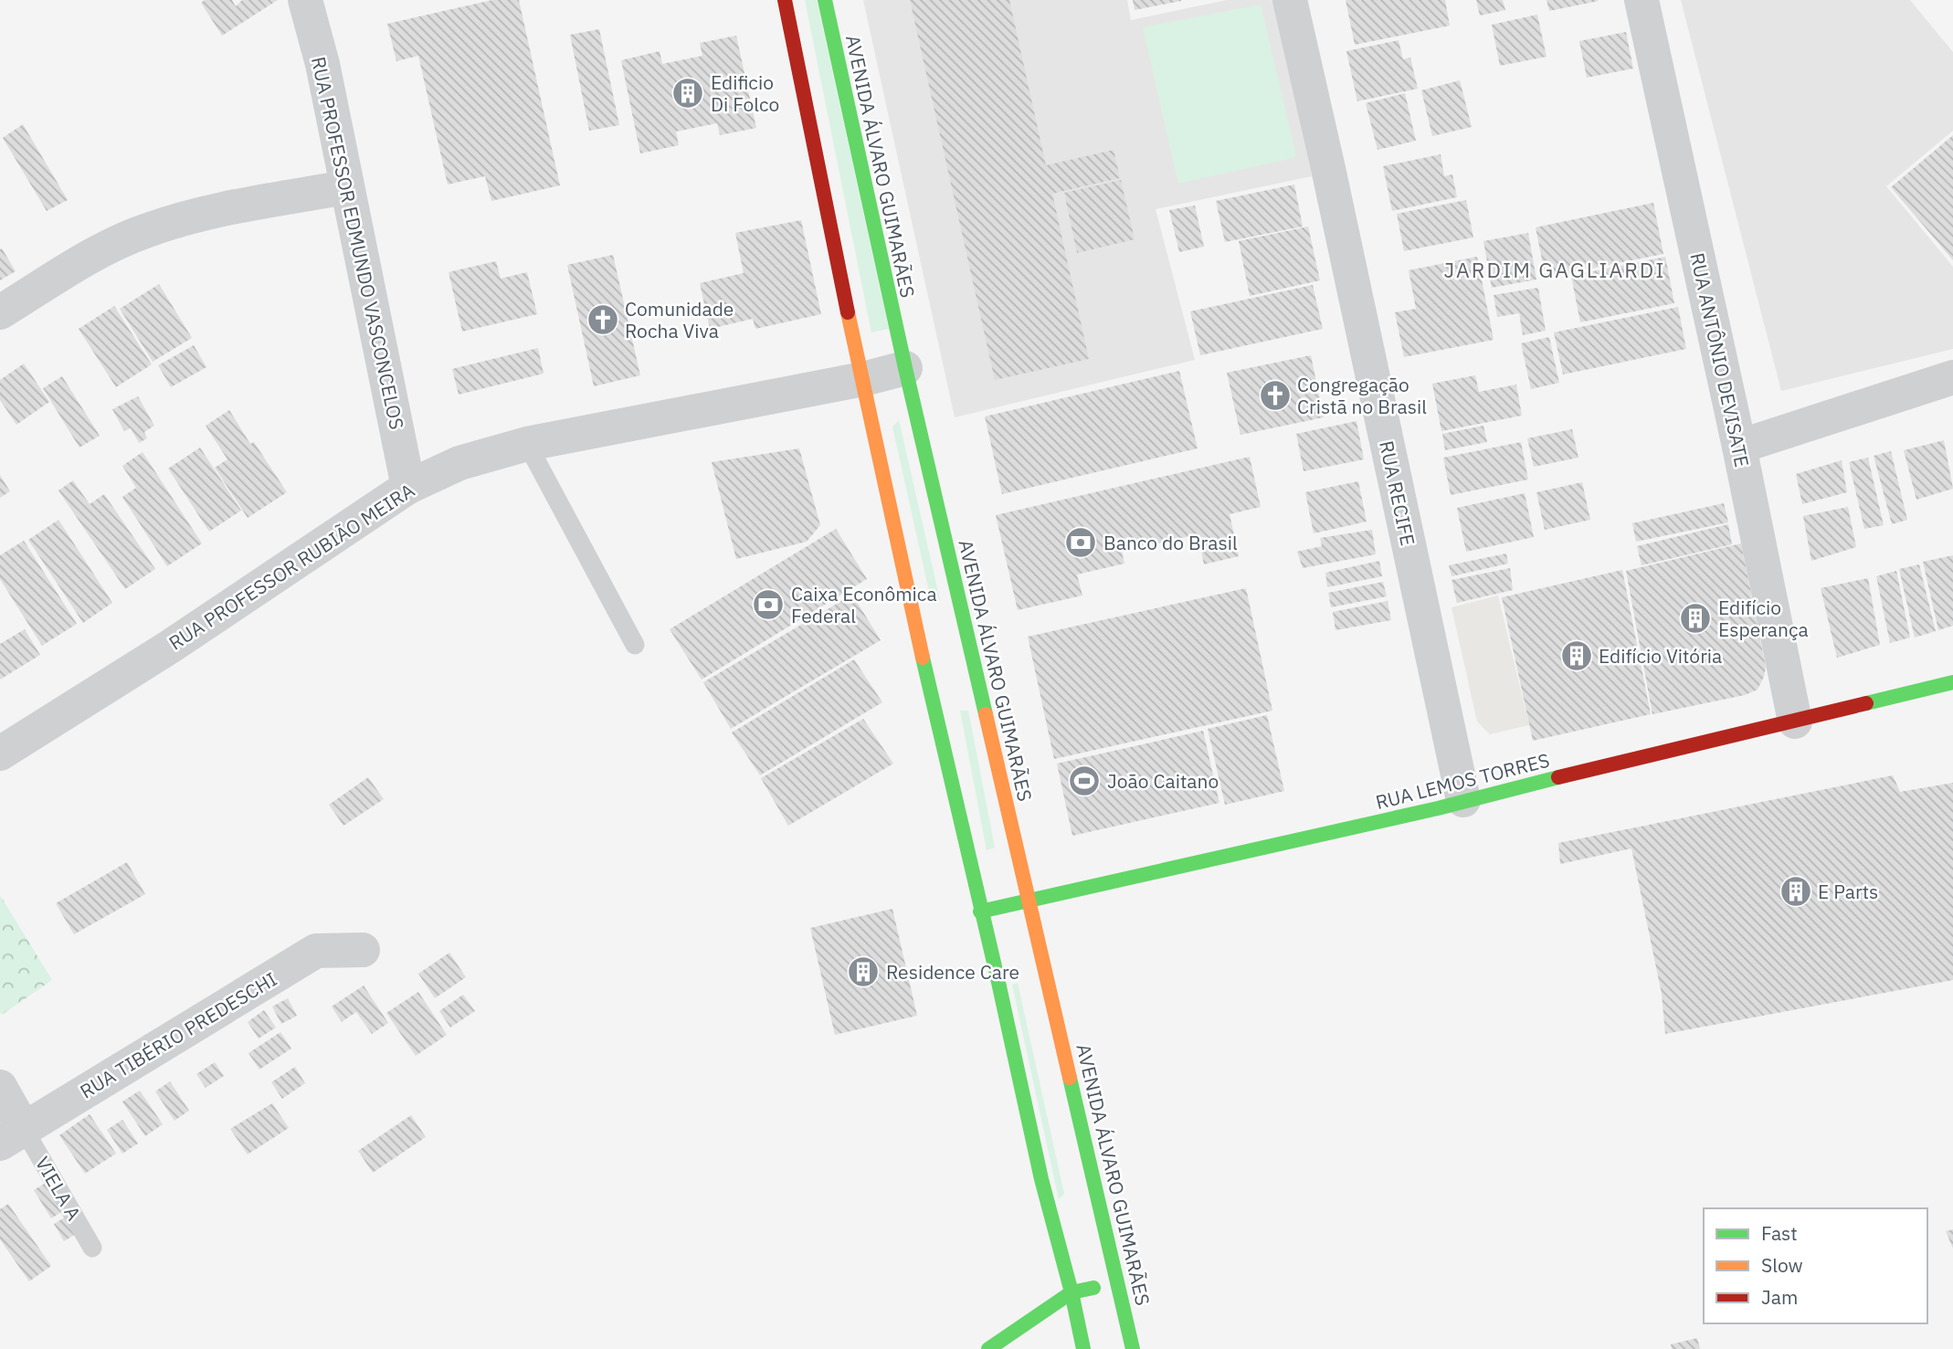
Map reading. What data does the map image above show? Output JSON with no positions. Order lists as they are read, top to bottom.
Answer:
{
  "streets": {
    "street": [
      "AVENIDA ÁLVARO GUIMARÃES",
      "RUA PROFESSOR EDMUNDO VASCONCELOS",
      "RUA ANTÔNIO DEVISATE",
      "RUA RECIFE",
      "RUA PROFESSOR RUBIÃO MEIRA",
      "RUA LEMOS TORRES",
      "RUA TIBÉRIO PREDESCHI"
    ],
    "lane": ["VIELA A"]
  },
  "crossings": [
    ["AVENIDA ÁLVARO GUIMARÃES", "RUA PROFESSOR RUBIÃO MEIRA"],
    ["AVENIDA ÁLVARO GUIMARÃES", "RUA LEMOS TORRES"],
    ["RUA PROFESSOR EDMUNDO VASCONCELOS", "RUA PROFESSOR RUBIÃO MEIRA"],
    ["RUA ANTÔNIO DEVISATE", "RUA LEMOS TORRES"],
    ["RUA RECIFE", "RUA LEMOS TORRES"],
    ["RUA TIBÉRIO PREDESCHI", "VIELA A"]
  ],
  "districts": ["JARDIM GAGLIARDI"],
  "places": {
    "building": [
      "Edificio Di Folco",
      "Edifício Esperança",
      "Edifício Vitória",
      "E Parts",
      "Residence Care"
    ],
    "church": ["Comunidade Rocha Viva", "Congregação Cristã no Brasil"],
    "bank": ["Banco do Brasil", "Caixa Econômica Federal"],
    "sports": ["João Caitano"]
  },
  "legend": ["Fast", "Slow", "Jam"]
}
